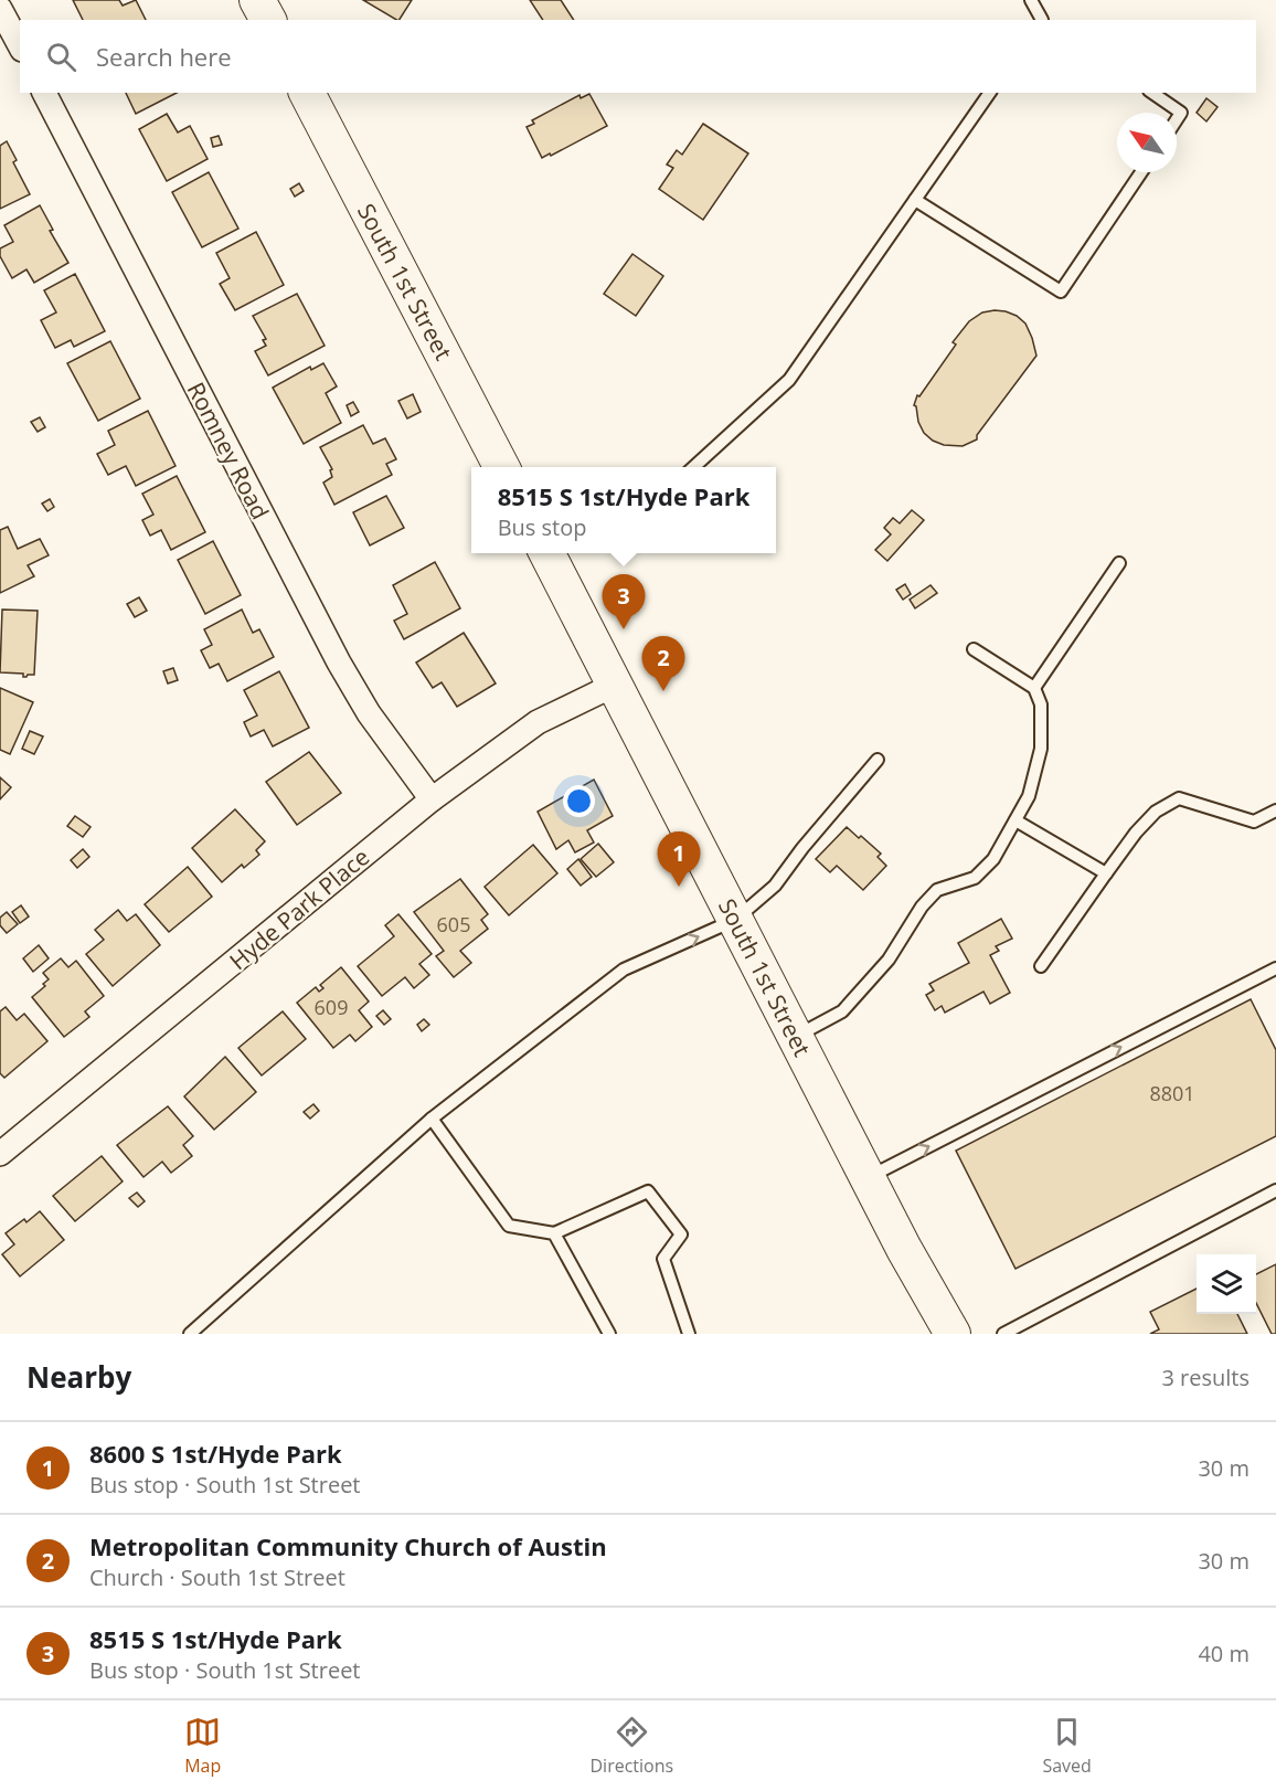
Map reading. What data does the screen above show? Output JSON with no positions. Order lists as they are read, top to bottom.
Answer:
{
  "streets": {
    "main road": ["South 1st Street"],
    "street": ["Romney Road", "Hyde Park Place"]
  },
  "crossings": [
    ["South 1st Street", "Hyde Park Place"],
    ["Romney Road", "Hyde Park Place"]
  ],
  "house_numbers": ["605", "609", "8801"],
  "north": "top left",
  "page": {
    "search": "Search here",
    "popup": ["8515 S 1st/Hyde Park", "Bus stop"],
    "pins": ["3", "2", "1"],
    "heading": ["Nearby", "3 results"],
    "list": [
      {
        "mark": "1",
        "name": "8600 S 1st/Hyde Park",
        "note": "Bus stop · South 1st Street",
        "value": "30 m"
      },
      {
        "mark": "2",
        "name": "Metropolitan Community Church of Austin",
        "note": "Church · South 1st Street",
        "value": "30 m"
      },
      {
        "mark": "3",
        "name": "8515 S 1st/Hyde Park",
        "note": "Bus stop · South 1st Street",
        "value": "40 m"
      }
    ],
    "nav": ["Map", "Directions", "Saved"]
  }
}
